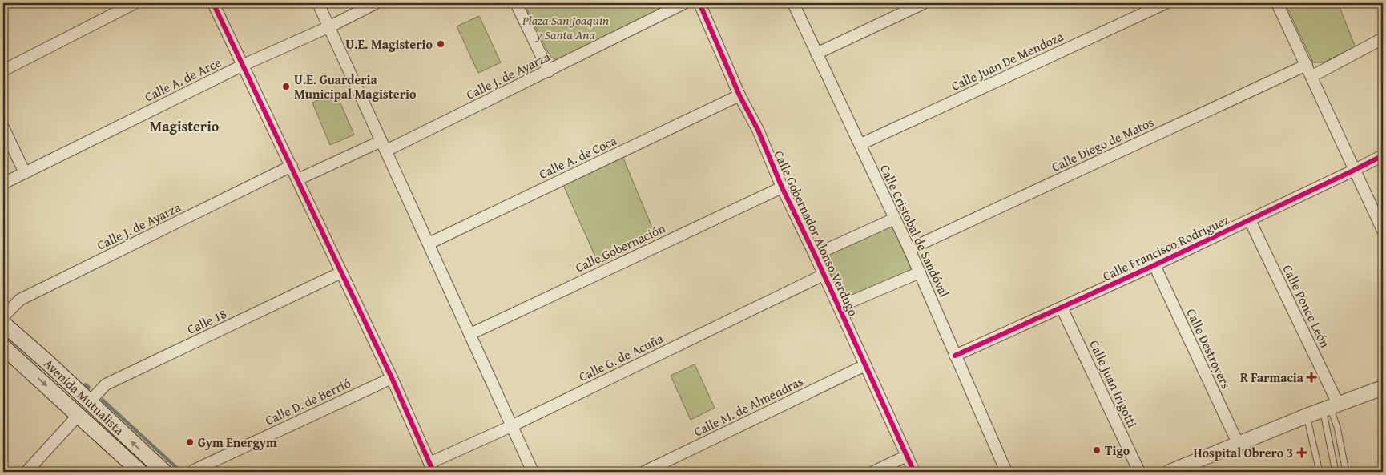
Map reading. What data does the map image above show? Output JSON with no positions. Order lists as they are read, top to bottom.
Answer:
{
  "streets": {
    "main road": ["Avenida Mutualista"],
    "street": [
      "Calle Juan De Mendoza",
      "Calle J. de Ayarza",
      "Calle A. de Arce",
      "Calle Diego de Matos",
      "Calle A. de Coca",
      "Calle Cristobal de Sandóval",
      "Calle Gobernador Alonso Verdugo",
      "Calle Gobernación",
      "Calle Francisco Rodriguez",
      "Calle Ponce León",
      "Calle 18",
      "Calle Destroyers",
      "Calle G. de Acuña",
      "Calle Juan Irigotti",
      "Calle D. de Berrió",
      "Calle M. de Almendras"
    ]
  },
  "crossings": [
    ["Calle Juan De Mendoza", "Calle Cristobal de Sandóval"],
    ["Calle Diego de Matos", "Calle Cristobal de Sandóval"],
    ["Calle A. de Coca", "Calle Gobernador Alonso Verdugo"],
    ["Calle Cristobal de Sandóval", "Calle Francisco Rodriguez"],
    ["Calle Gobernador Alonso Verdugo", "Calle Gobernación"],
    ["Calle Gobernador Alonso Verdugo", "Calle G. de Acuña"],
    ["Calle Gobernador Alonso Verdugo", "Calle M. de Almendras"],
    ["Calle Francisco Rodriguez", "Calle Ponce León"],
    ["Calle Francisco Rodriguez", "Calle Destroyers"],
    ["Calle Francisco Rodriguez", "Calle Juan Irigotti"],
    ["Calle 18", "Avenida Mutualista"]
  ],
  "districts": ["Magisterio"],
  "parks": ["Plaza San Joaquin y Santa Ana"],
  "places": {
    "other": [
      "U.E. Magisterio",
      "U.E. Guarderia Municipal Magisterio",
      "Gym Energym",
      "Tigo"
    ],
    "health": ["R Farmacia", "Hospital Obrero 3"]
  }
}
